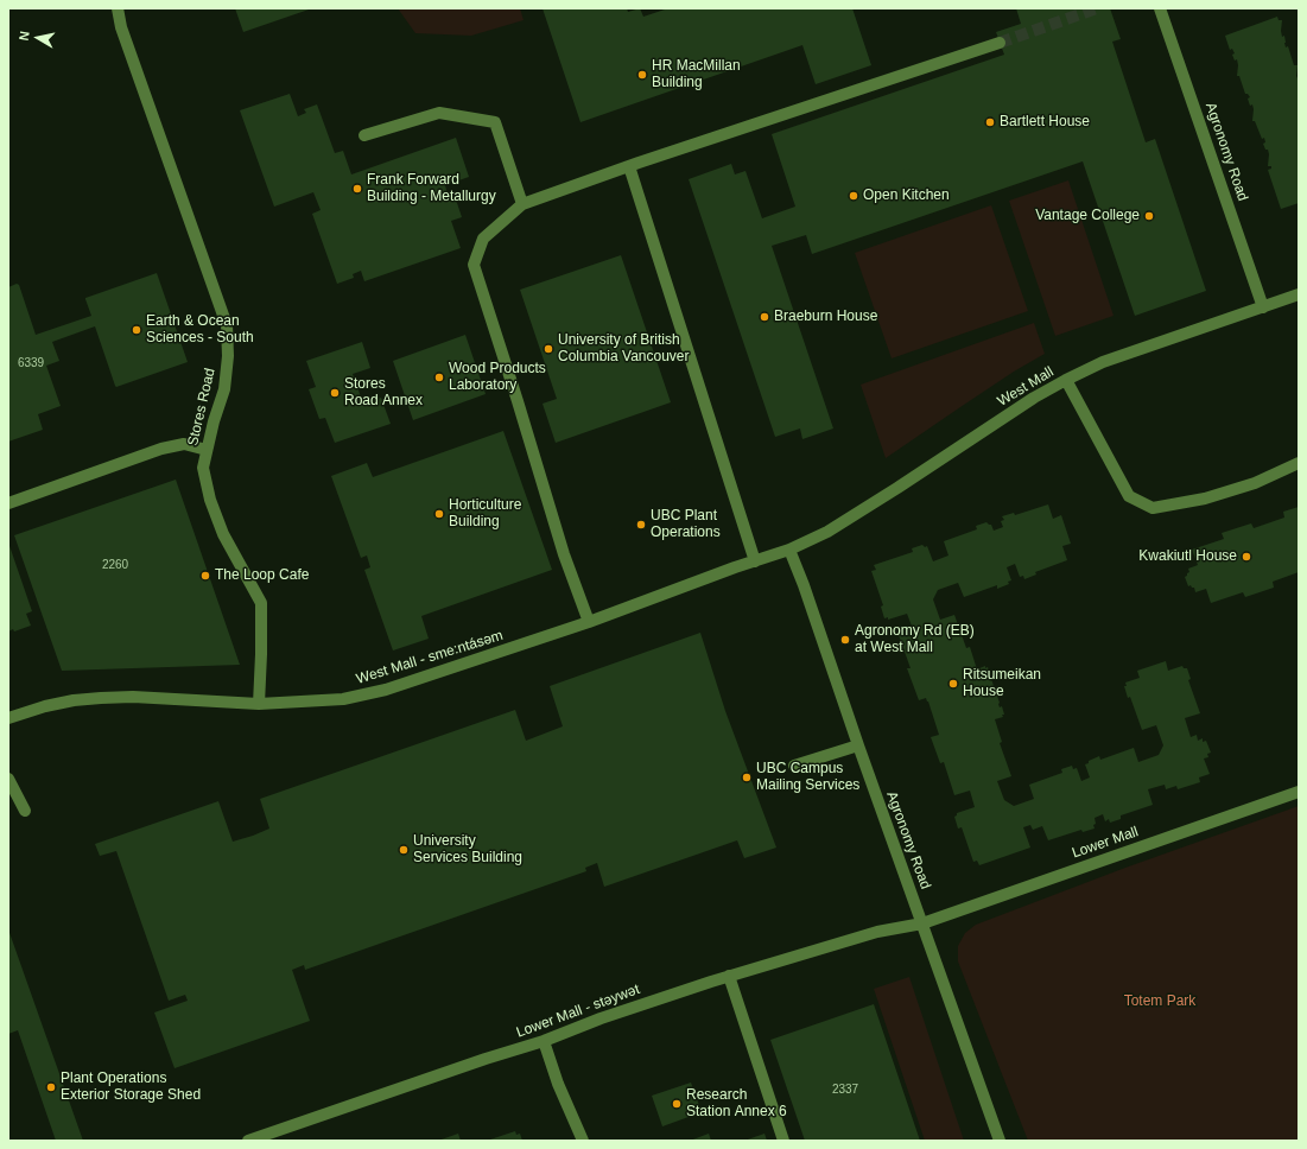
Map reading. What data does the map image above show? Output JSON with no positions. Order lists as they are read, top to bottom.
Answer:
{
  "streets": {
    "street": [
      "Agronomy Road",
      "West Mall",
      "Stores Road",
      "West Mall - sme:ntásəm",
      "Lower Mall",
      "Lower Mall - stəywət"
    ]
  },
  "crossings": [
    ["Agronomy Road", "West Mall"],
    ["Agronomy Road", "West Mall - sme:ntásəm"],
    ["Agronomy Road", "Lower Mall"],
    ["Agronomy Road", "Lower Mall - stəywət"],
    ["West Mall", "West Mall - sme:ntásəm"],
    ["Stores Road", "West Mall - sme:ntásəm"],
    ["Lower Mall", "Lower Mall - stəywət"]
  ],
  "parks": ["Totem Park"],
  "places": [
    "HR MacMillan Building",
    "Bartlett House",
    "Frank Forward Building - Metallurgy",
    "Open Kitchen",
    "Vantage College",
    "Braeburn House",
    "Earth & Ocean Sciences - South",
    "University of British Columbia Vancouver",
    "Wood Products Laboratory",
    "Stores Road Annex",
    "Horticulture Building",
    "UBC Plant Operations",
    "Kwakiutl House",
    "The Loop Cafe",
    "Agronomy Rd (EB) at West Mall",
    "Ritsumeikan House",
    "UBC Campus Mailing Services",
    "University Services Building",
    "Plant Operations Exterior Storage Shed",
    "Research Station Annex 6"
  ],
  "house_numbers": ["6339", "2260", "2337"],
  "north": "left"
}
